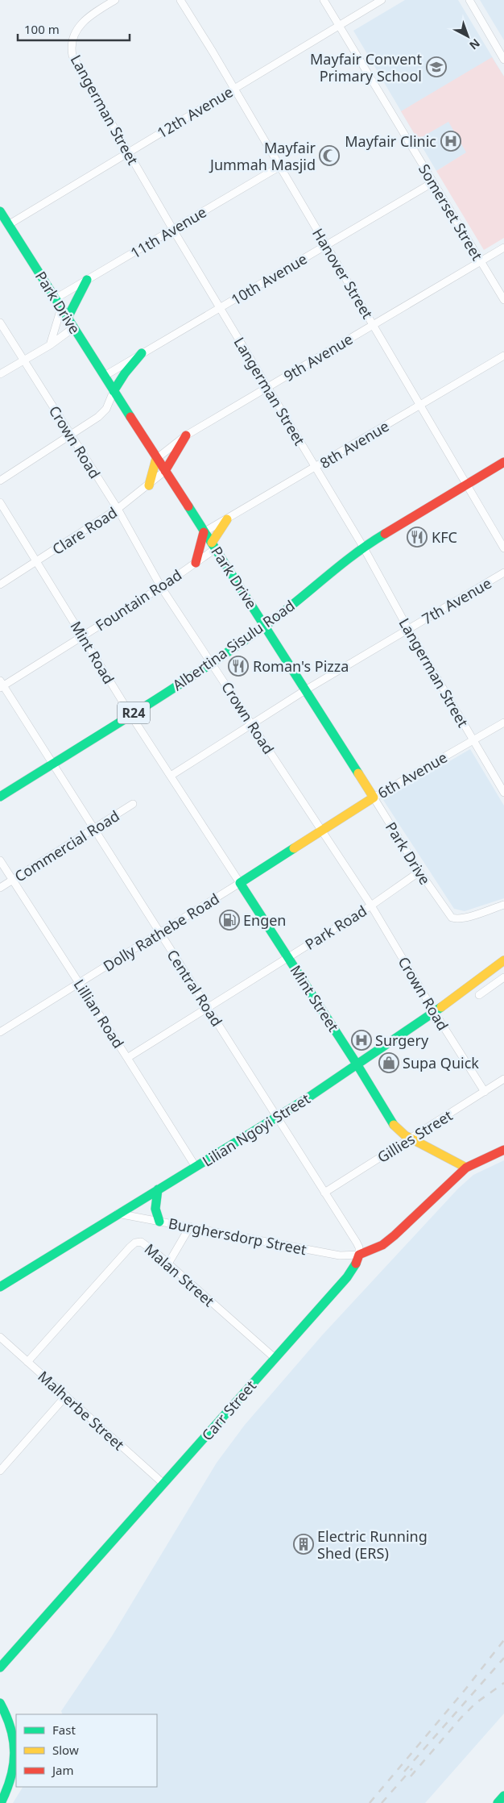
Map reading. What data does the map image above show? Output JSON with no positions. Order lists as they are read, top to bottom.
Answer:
{
  "streets": {
    "main road": [
      "Park Drive",
      "Albertina Sisulu Road",
      "R24",
      "6th Avenue",
      "Dolly Rathebe Road",
      "Mint Street",
      "Lilian Ngoyi Street",
      "Carr Street"
    ],
    "street": [
      "Langerman Street",
      "12th Avenue",
      "Somerset Street",
      "11th Avenue",
      "Hanover Street",
      "10th Avenue",
      "9th Avenue",
      "Crown Road",
      "8th Avenue",
      "Clare Road",
      "Fountain Road",
      "7th Avenue",
      "Mint Road",
      "Commercial Road",
      "Park Road",
      "Central Road",
      "Lillian Road",
      "Gillies Street",
      "Burghersdorp Street",
      "Malan Street",
      "Malherbe Street"
    ]
  },
  "crossings": [
    ["Langerman Street", "12th Avenue"],
    ["Langerman Street", "11th Avenue"],
    ["Langerman Street", "10th Avenue"],
    ["Langerman Street", "9th Avenue"],
    ["Langerman Street", "8th Avenue"],
    ["Langerman Street", "7th Avenue"],
    ["Langerman Street", "Albertina Sisulu Road"],
    ["Langerman Street", "6th Avenue"],
    ["12th Avenue", "Somerset Street"],
    ["12th Avenue", "Hanover Street"],
    ["12th Avenue", "Park Drive"],
    ["Somerset Street", "10th Avenue"],
    ["Somerset Street", "9th Avenue"],
    ["11th Avenue", "Hanover Street"],
    ["11th Avenue", "Park Drive"],
    ["Hanover Street", "10th Avenue"],
    ["Hanover Street", "9th Avenue"],
    ["Hanover Street", "8th Avenue"],
    ["Hanover Street", "Albertina Sisulu Road"],
    ["10th Avenue", "Park Drive"],
    ["Park Drive", "9th Avenue"],
    ["Park Drive", "8th Avenue"],
    ["Park Drive", "Clare Road"],
    ["Park Drive", "Fountain Road"],
    ["Park Drive", "7th Avenue"],
    ["Park Drive", "Albertina Sisulu Road"],
    ["Park Drive", "6th Avenue"],
    ["Park Drive", "Park Road"],
    ["Crown Road", "Clare Road"],
    ["Crown Road", "Fountain Road"],
    ["Crown Road", "Albertina Sisulu Road"],
    ["Crown Road", "6th Avenue"],
    ["Crown Road", "Park Road"],
    ["Crown Road", "Dolly Rathebe Road"],
    ["Crown Road", "Lilian Ngoyi Street"],
    ["Crown Road", "Gillies Street"],
    ["Clare Road", "Mint Road"],
    ["Fountain Road", "Mint Road"],
    ["Fountain Road", "Central Road"],
    ["Albertina Sisulu Road", "Mint Road"],
    ["Albertina Sisulu Road", "Central Road"],
    ["Mint Road", "Dolly Rathebe Road"],
    ["Mint Road", "Mint Street"],
    ["6th Avenue", "Dolly Rathebe Road"],
    ["Commercial Road", "Central Road"],
    ["Commercial Road", "Lillian Road"],
    ["Park Road", "Central Road"],
    ["Park Road", "Mint Street"],
    ["Park Road", "Lillian Road"],
    ["Dolly Rathebe Road", "Central Road"],
    ["Dolly Rathebe Road", "Mint Street"],
    ["Dolly Rathebe Road", "Lillian Road"],
    ["Central Road", "Lilian Ngoyi Street"],
    ["Central Road", "Gillies Street"],
    ["Central Road", "Burghersdorp Street"],
    ["Central Road", "Carr Street"],
    ["Mint Street", "Lilian Ngoyi Street"],
    ["Mint Street", "Gillies Street"],
    ["Lillian Road", "Lilian Ngoyi Street"],
    ["Lilian Ngoyi Street", "Burghersdorp Street"],
    ["Burghersdorp Street", "Carr Street"],
    ["Malan Street", "Malherbe Street"],
    ["Malan Street", "Carr Street"],
    ["Malherbe Street", "Carr Street"]
  ],
  "places": {
    "school or university": ["Mayfair Convent Primary School"],
    "hospital": ["Mayfair Clinic", "Surgery"],
    "mosque": ["Mayfair Jummah Masjid"],
    "restaurant": ["KFC", "Roman's Pizza"],
    "fuel station": ["Engen"],
    "shop": ["Supa Quick"],
    "building": ["Electric Running Shed (ERS)"]
  },
  "legend": ["Fast", "Slow", "Jam"],
  "scale_bar": "100 m",
  "north": "bottom right"
}
